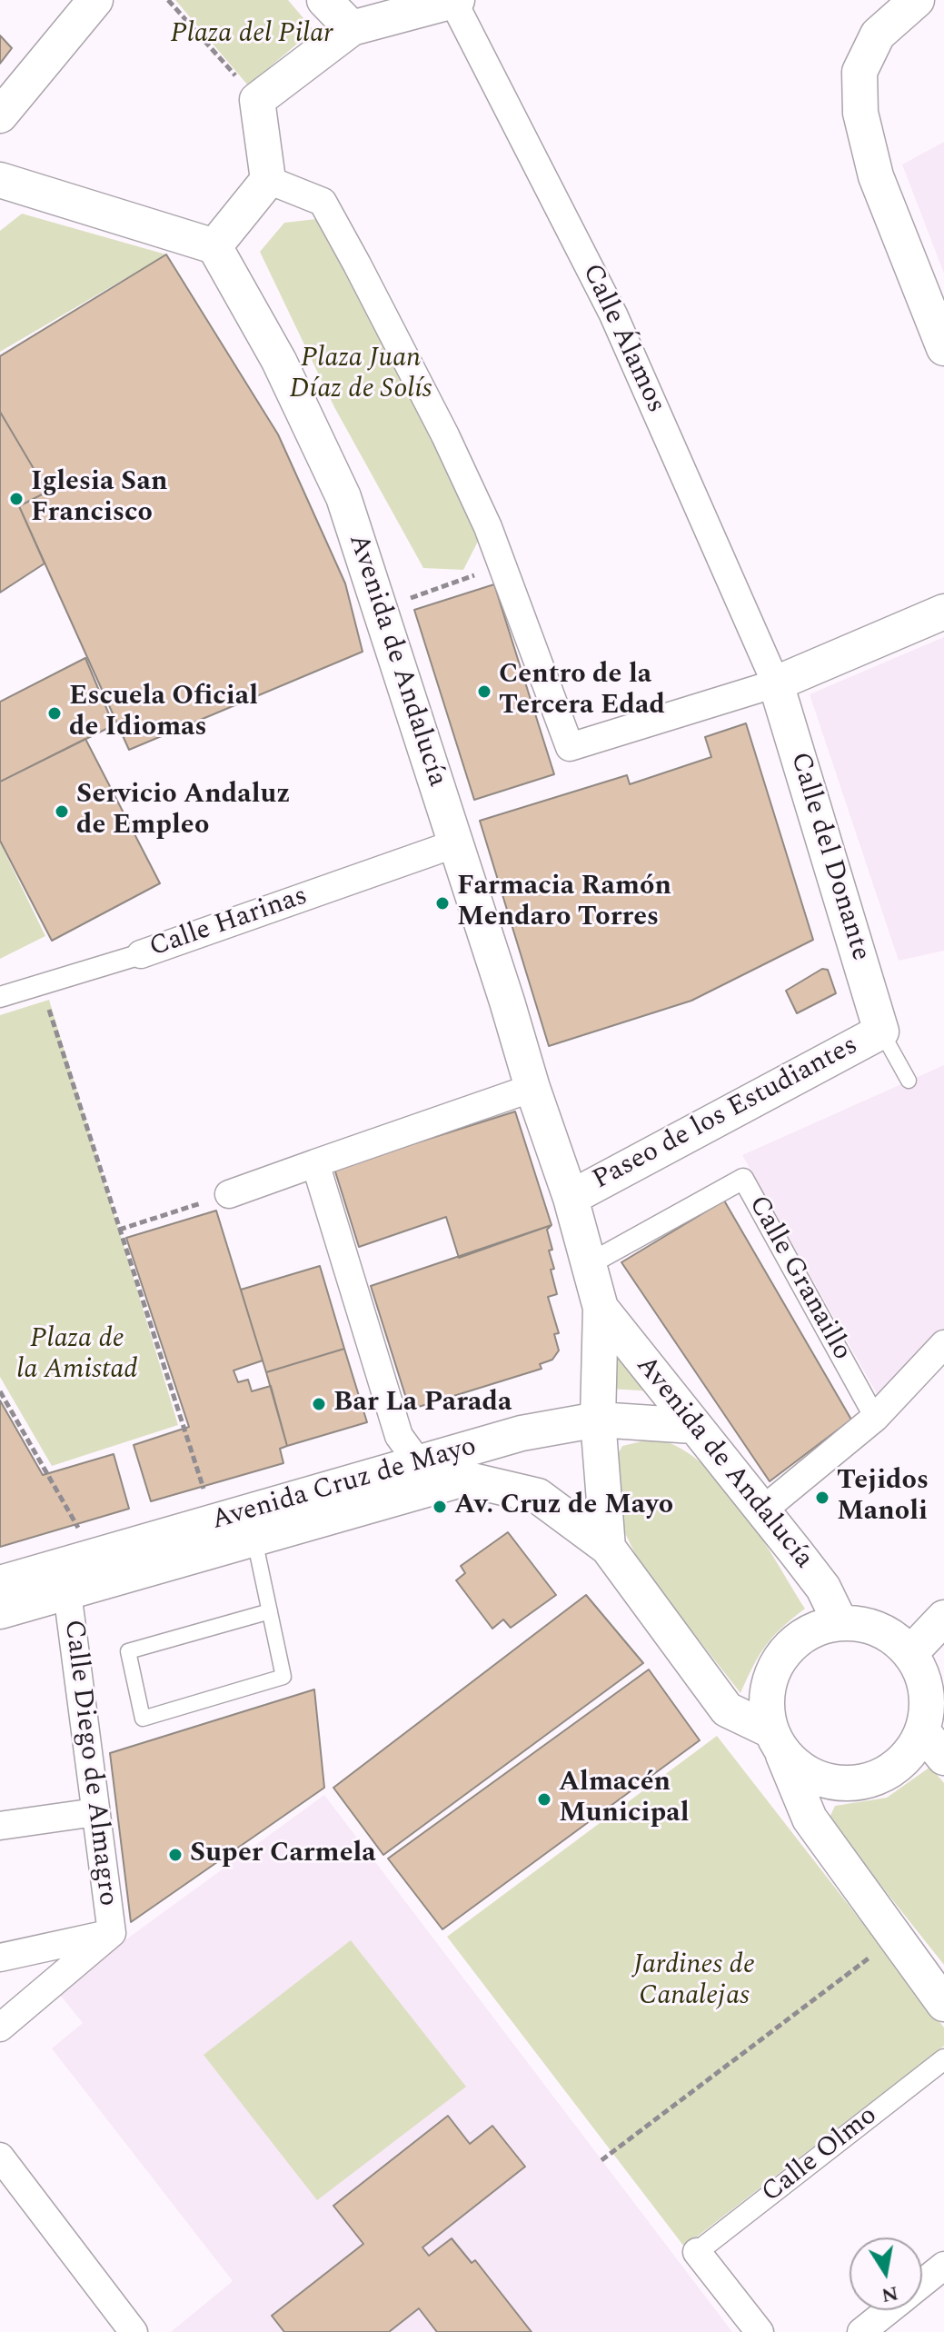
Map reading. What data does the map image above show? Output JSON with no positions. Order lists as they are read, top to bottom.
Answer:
{
  "streets": {
    "street": [
      "Calle Álamos",
      "Avenida de Andalucía",
      "Calle del Donante",
      "Calle Harinas",
      "Paseo de los Estudiantes",
      "Calle Granaillo",
      "Avenida Cruz de Mayo",
      "Calle Diego de Almagro",
      "Calle Olmo"
    ]
  },
  "crossings": [
    ["Calle Álamos", "Calle del Donante"],
    ["Avenida de Andalucía", "Calle Harinas"],
    ["Avenida de Andalucía", "Paseo de los Estudiantes"],
    ["Avenida de Andalucía", "Calle Granaillo"],
    ["Avenida de Andalucía", "Avenida Cruz de Mayo"],
    ["Calle del Donante", "Paseo de los Estudiantes"],
    ["Avenida Cruz de Mayo", "Calle Diego de Almagro"]
  ],
  "parks": [
    "Plaza del Pilar",
    "Plaza Juan Díaz de Solís",
    "Plaza de la Amistad",
    "Jardines de Canalejas"
  ],
  "places": [
    "Iglesia San Francisco",
    "Centro de la Tercera Edad",
    "Escuela Oficial de Idiomas",
    "Servicio Andaluz de Empleo",
    "Farmacia Ramón Mendaro Torres",
    "Bar La Parada",
    "Tejidos Manoli",
    "Av. Cruz de Mayo",
    "Almacén Municipal",
    "Super Carmela"
  ],
  "north": "bottom"
}
